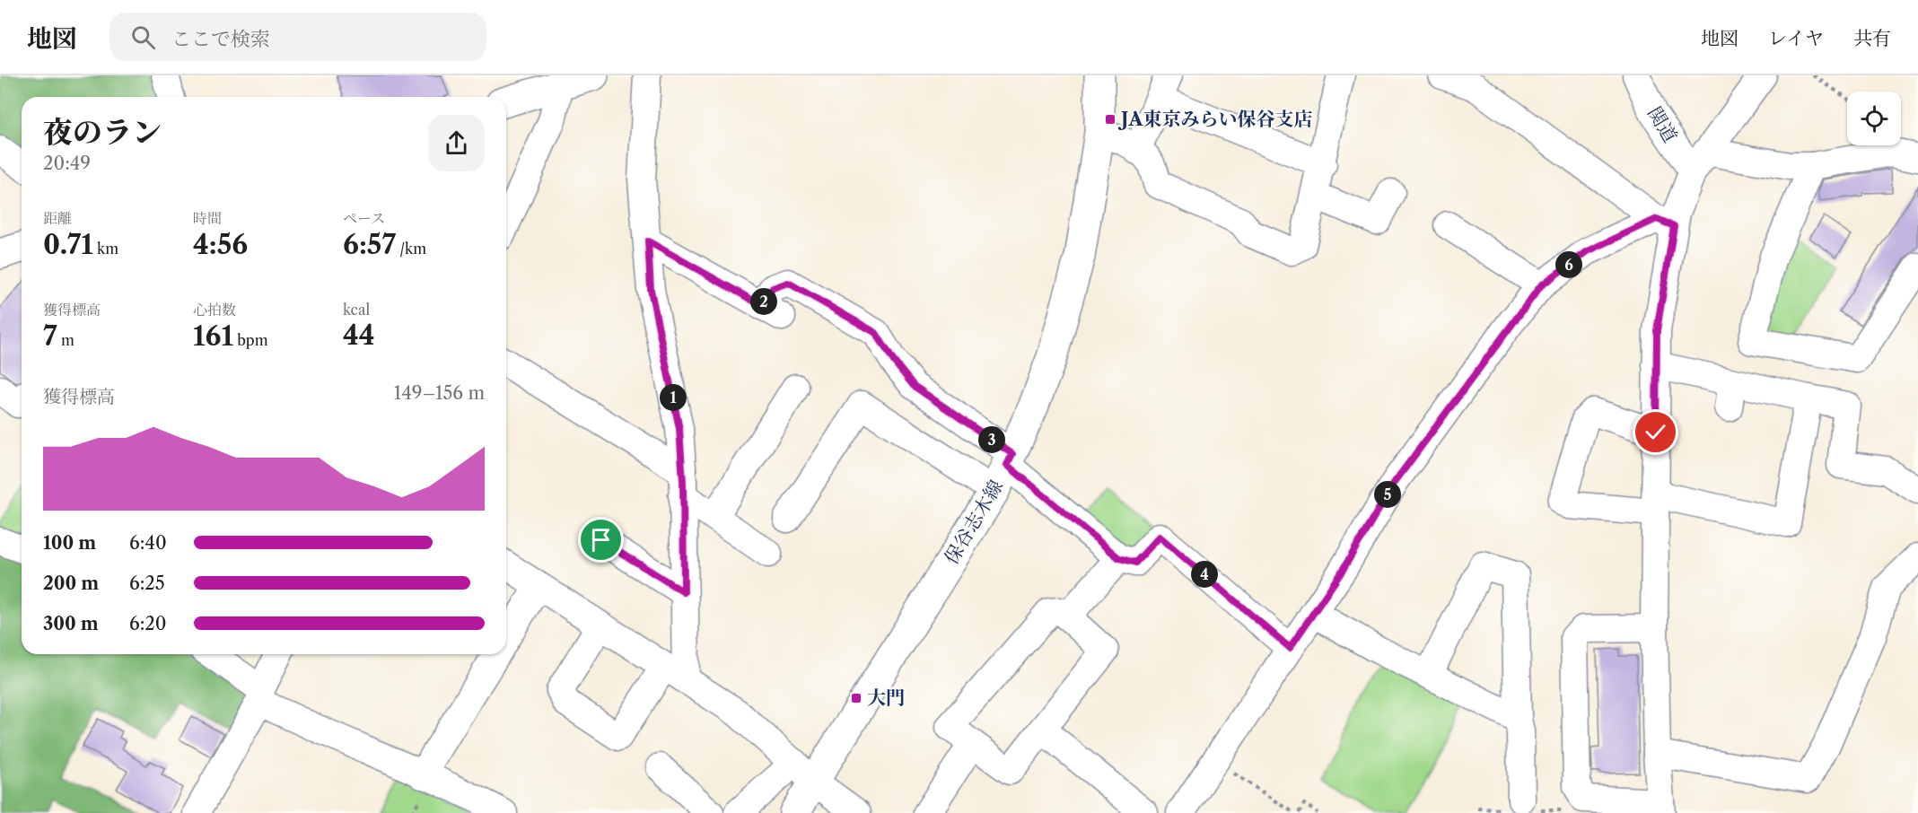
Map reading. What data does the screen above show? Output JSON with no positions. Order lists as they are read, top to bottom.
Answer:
{
  "streets": {
    "main road": ["保谷志木線"],
    "street": ["関道"]
  },
  "places": {
    "transit": ["JA東京みらい保谷支店", "大門"]
  },
  "page": {
    "header": "地図",
    "search": "ここで検索",
    "nav": ["地図", "レイヤ", "共有"],
    "heading": ["夜のラン", "20:49"],
    "stats": [
      ["距離", "0.71 km"],
      ["時間", "4:56"],
      ["ペース", "6:57 /km"],
      ["獲得標高", "7 m"],
      ["心拍数", "161 bpm"],
      ["kcal", "44"]
    ],
    "pins": [
      "6",
      "2",
      "1",
      "3",
      "5",
      "4"
    ],
    "chart": ["獲得標高", "149–156 m"],
    "list": [
      {
        "name": "100 m",
        "note": "6:40"
      },
      {
        "name": "200 m",
        "note": "6:25"
      },
      {
        "name": "300 m",
        "note": "6:20"
      }
    ]
  }
}
